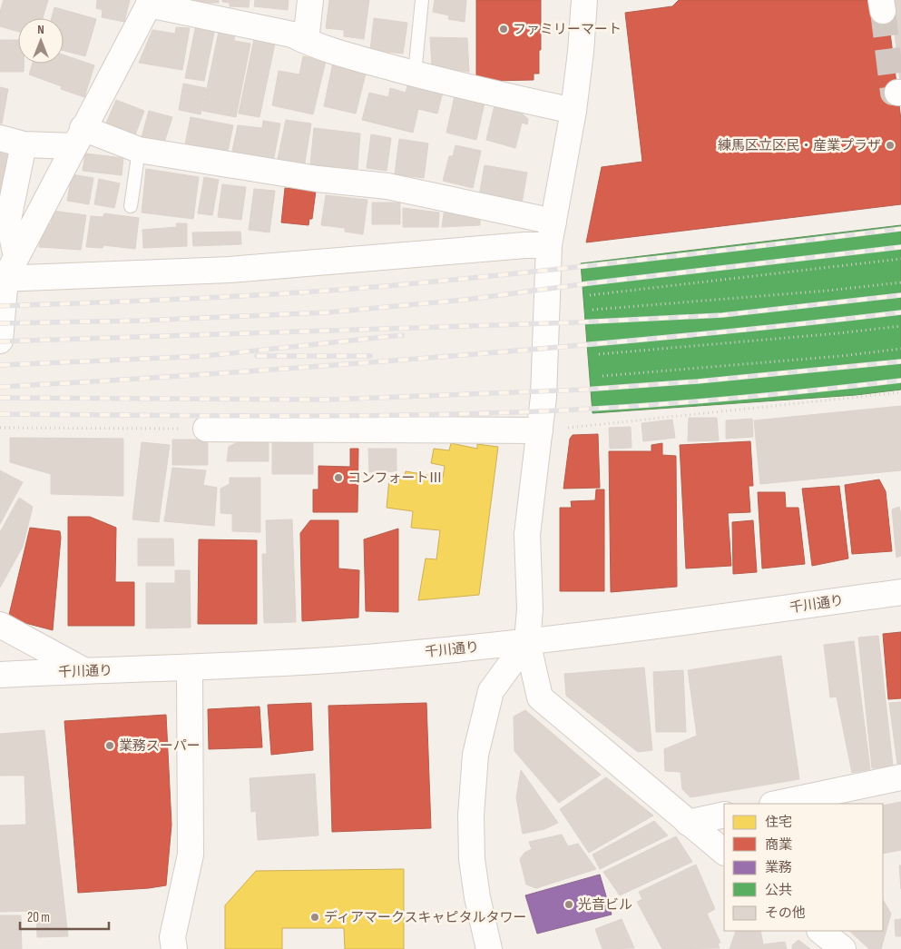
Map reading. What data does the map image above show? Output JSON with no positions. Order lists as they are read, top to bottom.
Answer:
{
  "streets": {
    "street": ["千川通り"]
  },
  "places": [
    "ファミリーマート",
    "練馬区立区民・産業プラザ",
    "コンフォートⅢ",
    "業務スーパー",
    "光音ビル",
    "ディアマークスキャピタルタワー"
  ],
  "legend": [
    "住宅",
    "商業",
    "業務",
    "公共",
    "その他"
  ],
  "scale_bar": "20 m",
  "north": "top"
}
